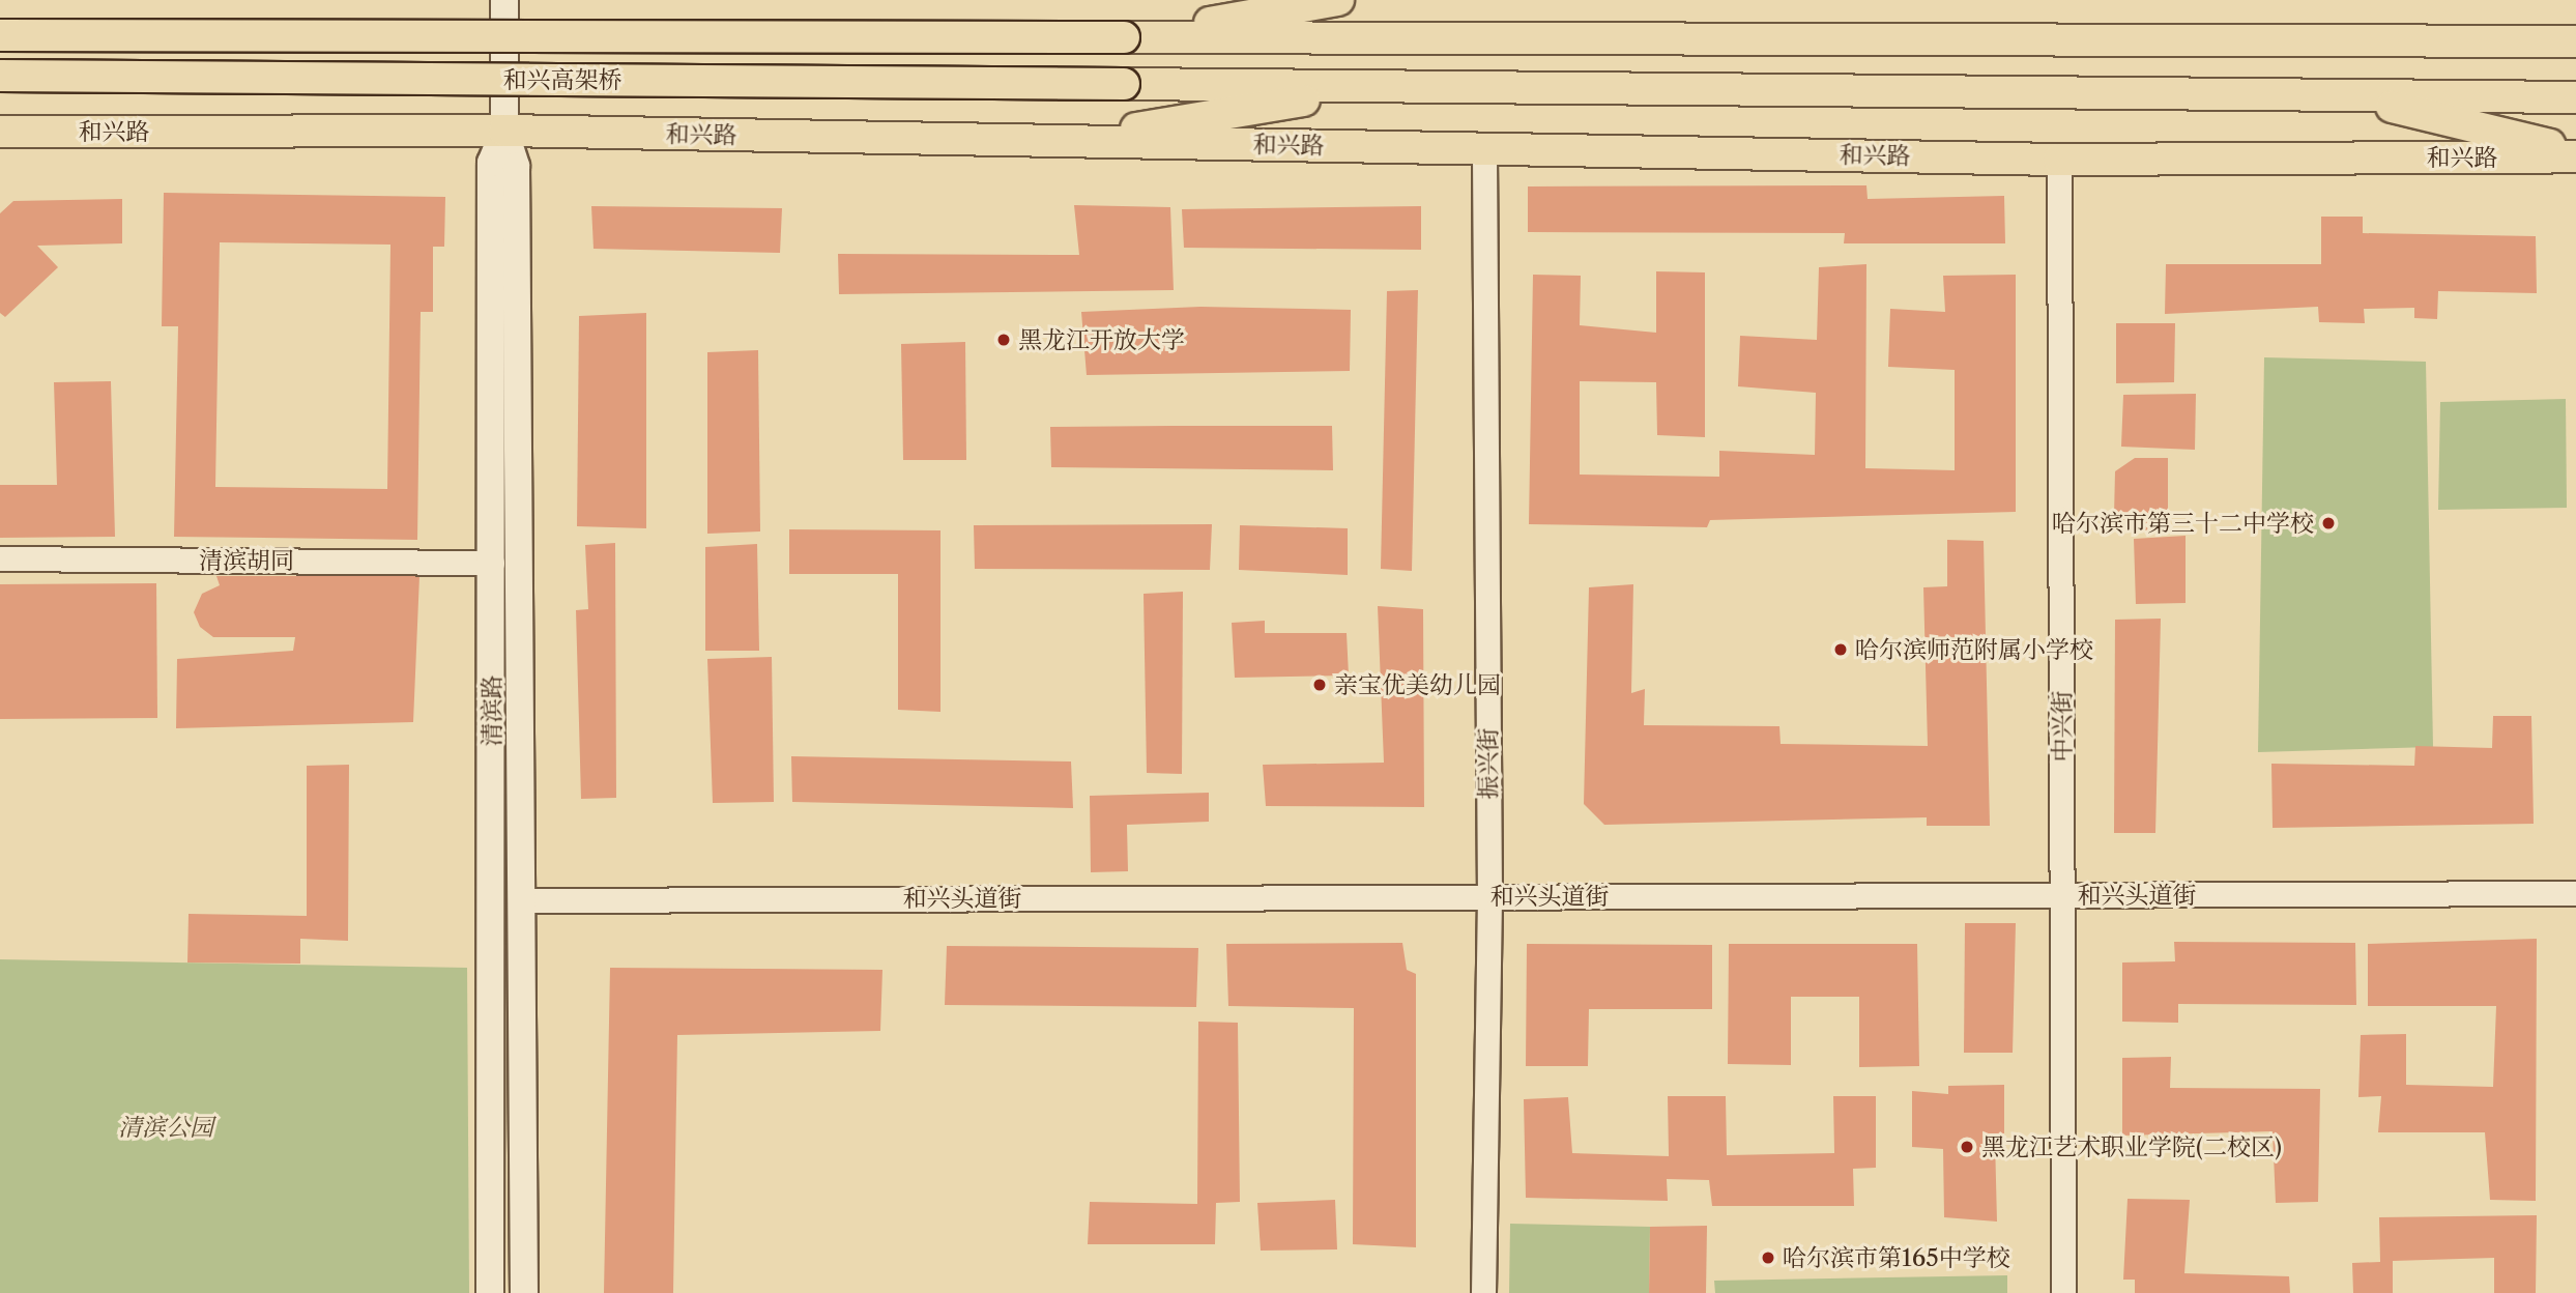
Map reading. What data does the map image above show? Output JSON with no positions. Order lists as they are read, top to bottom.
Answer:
{
  "streets": {
    "highway": ["和兴高架桥", "和兴路"],
    "main road": ["清滨路"],
    "street": [
      "清滨胡同",
      "中兴街",
      "振兴街",
      "和兴头道街"
    ]
  },
  "crossings": [
    ["和兴路", "清滨路"],
    ["和兴路", "中兴街"],
    ["和兴路", "振兴街"],
    ["清滨胡同", "清滨路"],
    ["清滨路", "和兴头道街"],
    ["中兴街", "和兴头道街"],
    ["振兴街", "和兴头道街"]
  ],
  "parks": ["清滨公园"],
  "places": [
    "黑龙江开放大学",
    "哈尔滨市第三十二中学校",
    "哈尔滨师范附属小学校",
    "亲宝优美幼儿园",
    "黑龙江艺术职业学院(二校区)",
    "哈尔滨市第165中学校"
  ]
}
